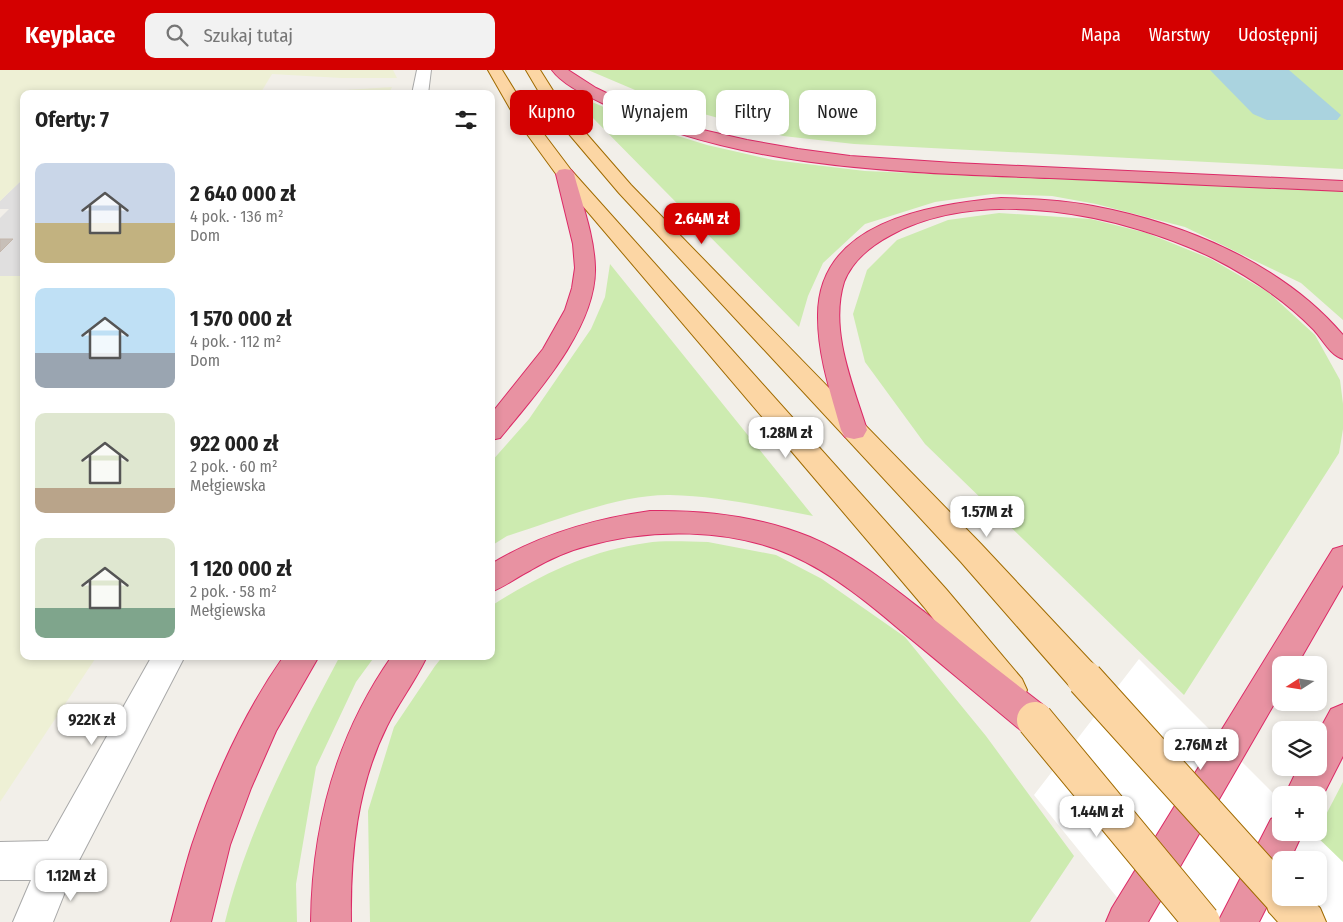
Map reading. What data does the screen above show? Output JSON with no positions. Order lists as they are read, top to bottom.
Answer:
{
  "north": "left",
  "page": {
    "header": "Keyplace",
    "search": "Szukaj tutaj",
    "nav": ["Mapa", "Warstwy", "Udostępnij"],
    "chip": [
      "Kupno",
      "Wynajem",
      "Filtry",
      "Nowe"
    ],
    "heading": "Oferty: 7",
    "list": [
      {
        "name": "2 640 000 zł",
        "note": "4 pok. · 136 m² · Dom"
      },
      {
        "name": "1 570 000 zł",
        "note": "4 pok. · 112 m² · Dom"
      },
      {
        "name": "922 000 zł",
        "note": "2 pok. · 60 m² · Mełgiewska"
      },
      {
        "name": "1 120 000 zł",
        "note": "2 pok. · 58 m² · Mełgiewska"
      }
    ],
    "price": [
      "2.64M zł",
      "1.28M zł",
      "1.57M zł",
      "922K zł",
      "2.76M zł",
      "1.44M zł",
      "1.12M zł"
    ],
    "map_buttons": ["+", "−"]
  }
}
